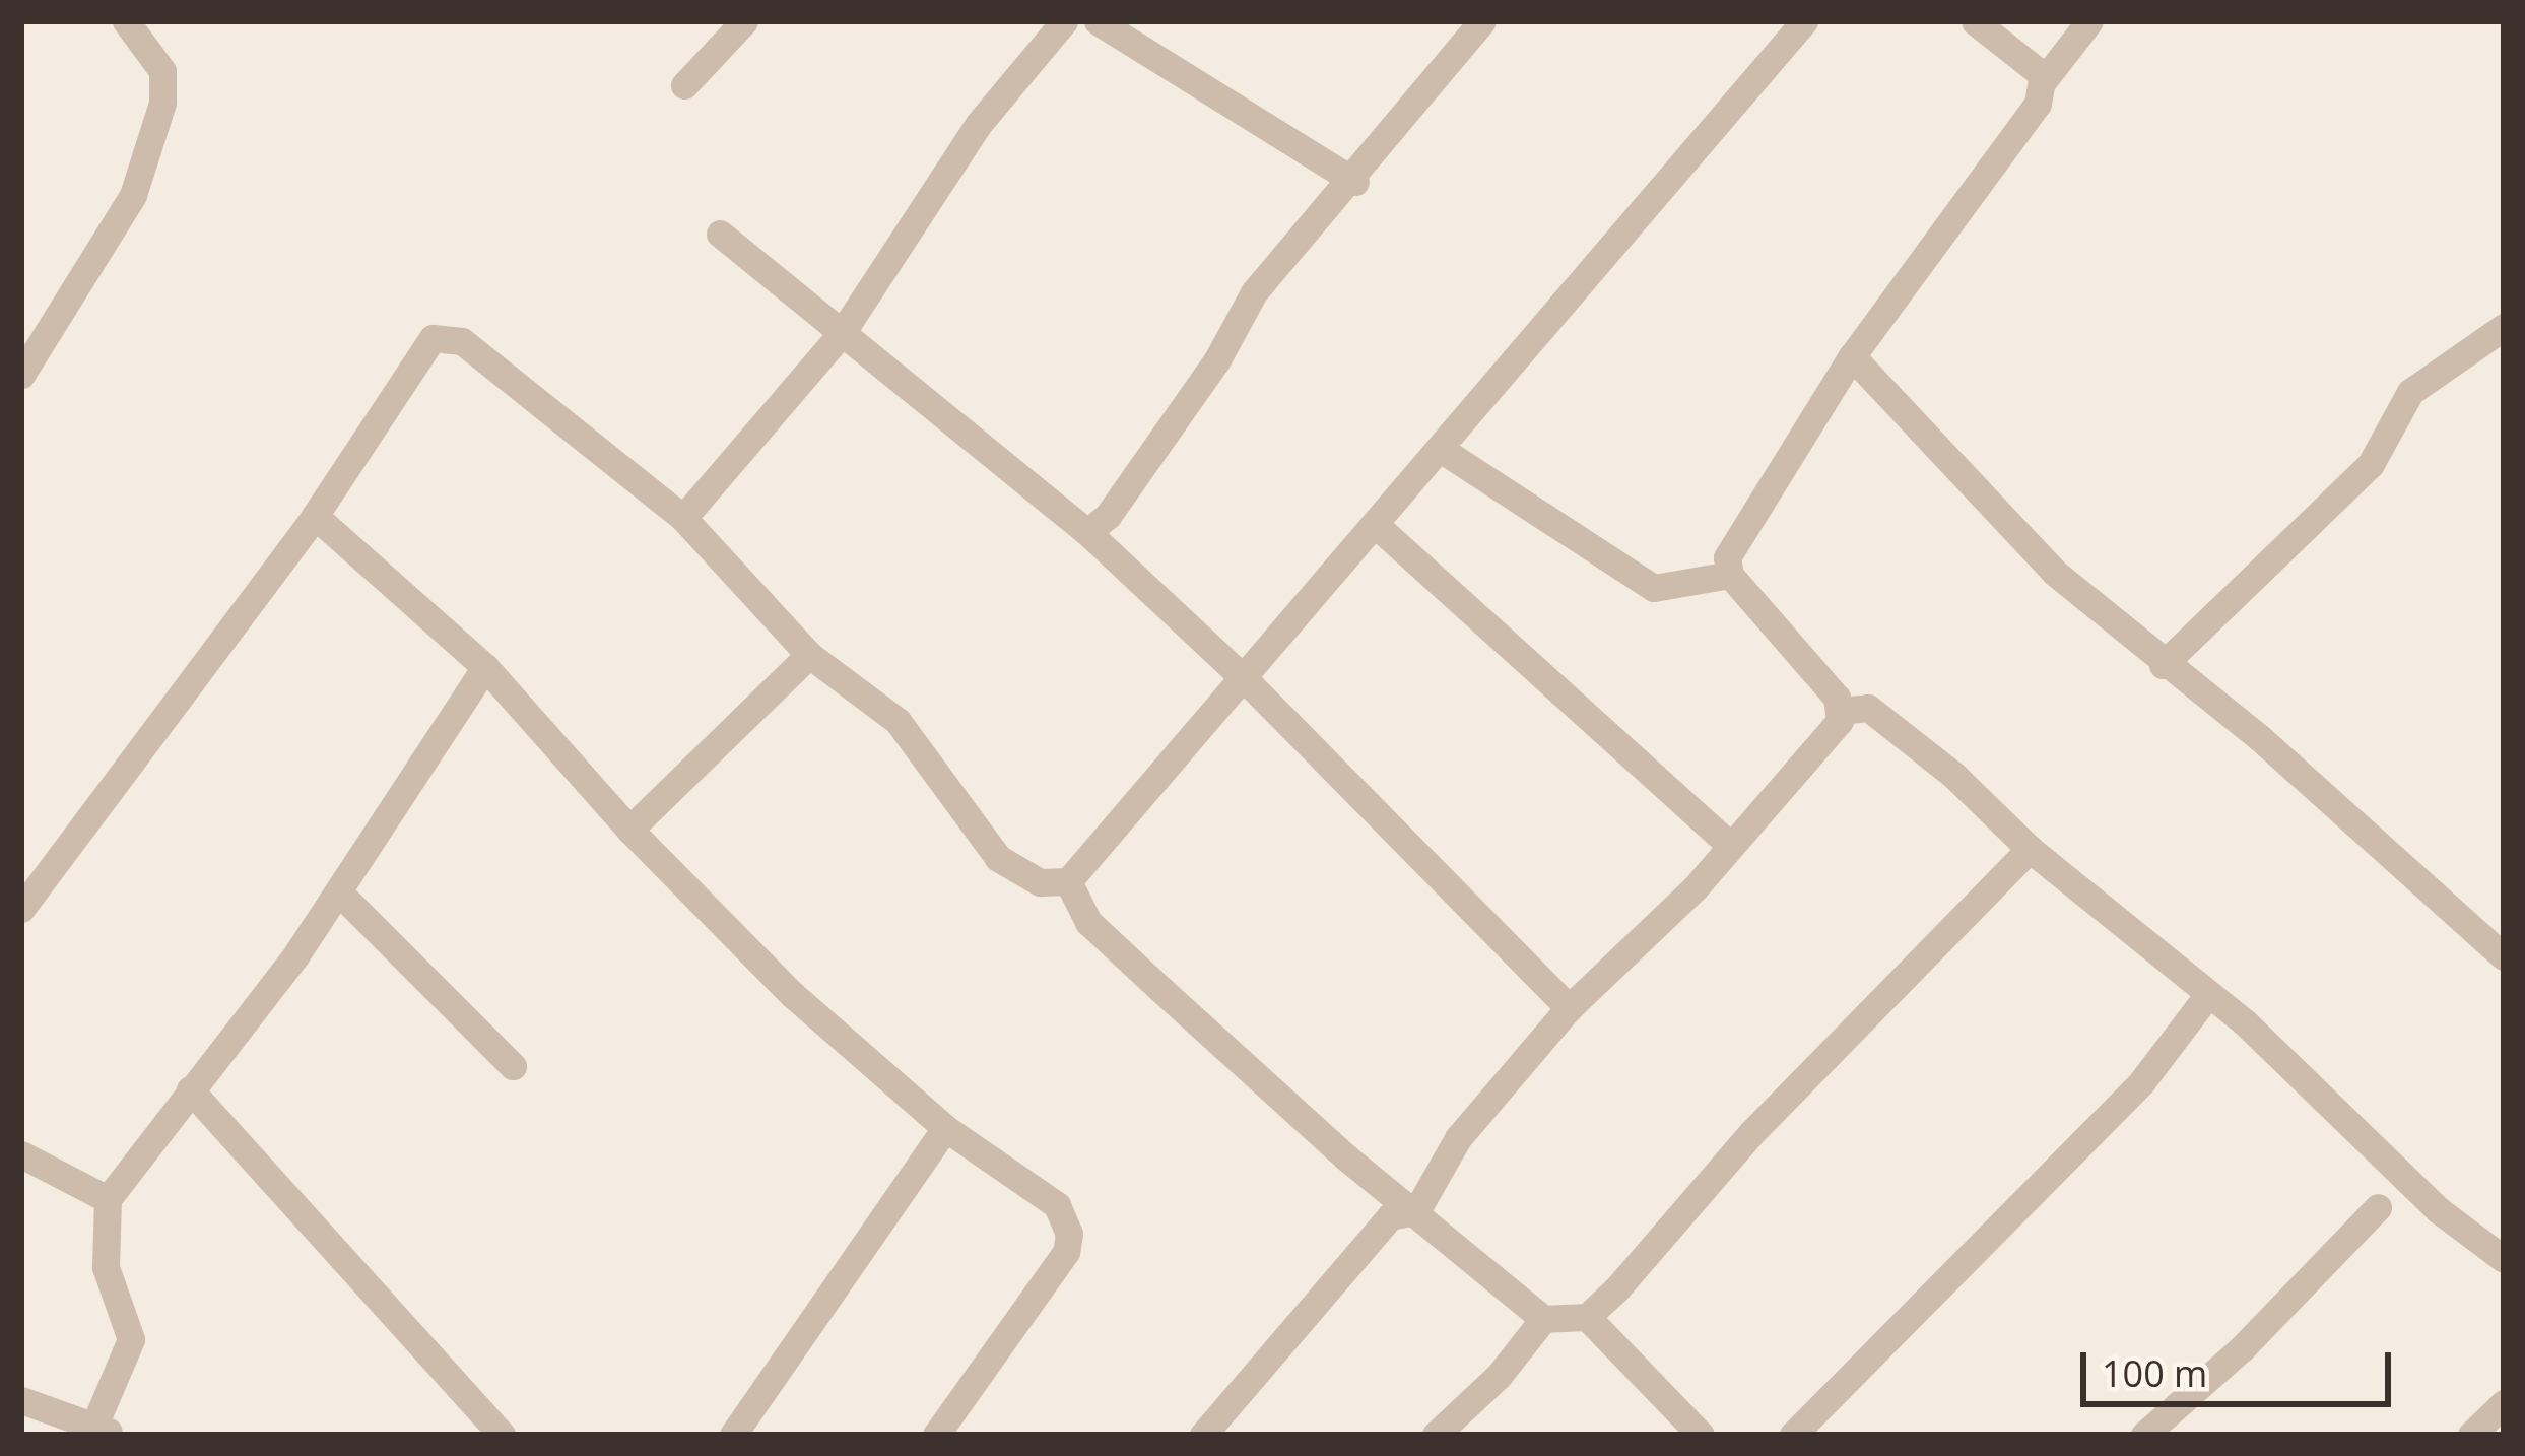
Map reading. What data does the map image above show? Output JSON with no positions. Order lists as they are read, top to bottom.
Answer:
{
  "scale_bar": "100 m"
}
